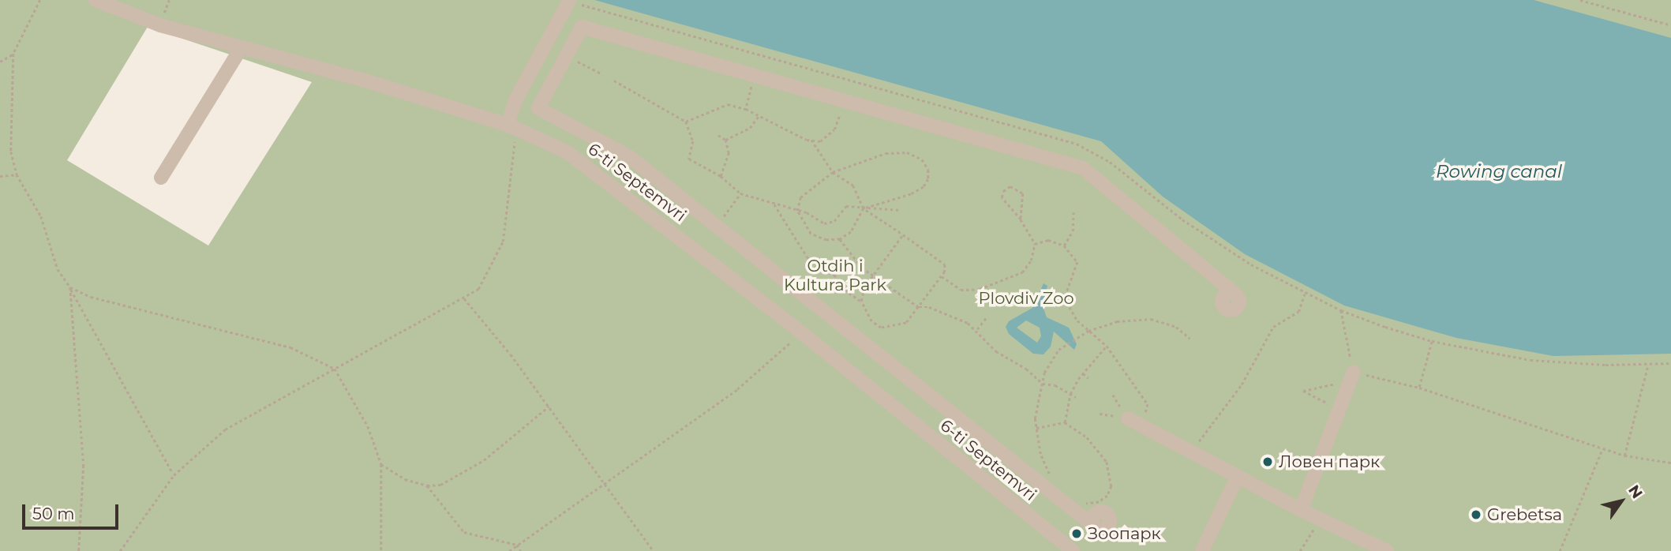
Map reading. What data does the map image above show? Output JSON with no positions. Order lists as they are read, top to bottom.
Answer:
{
  "streets": {
    "street": ["6-ti Septemvri"]
  },
  "water": ["Rowing canal"],
  "parks": ["Otdih i Kultura Park", "Plovdiv Zoo"],
  "places": ["Ловен парк", "Grebetsa", "Зоопарк"],
  "scale_bar": "50 m",
  "north": "top right"
}
